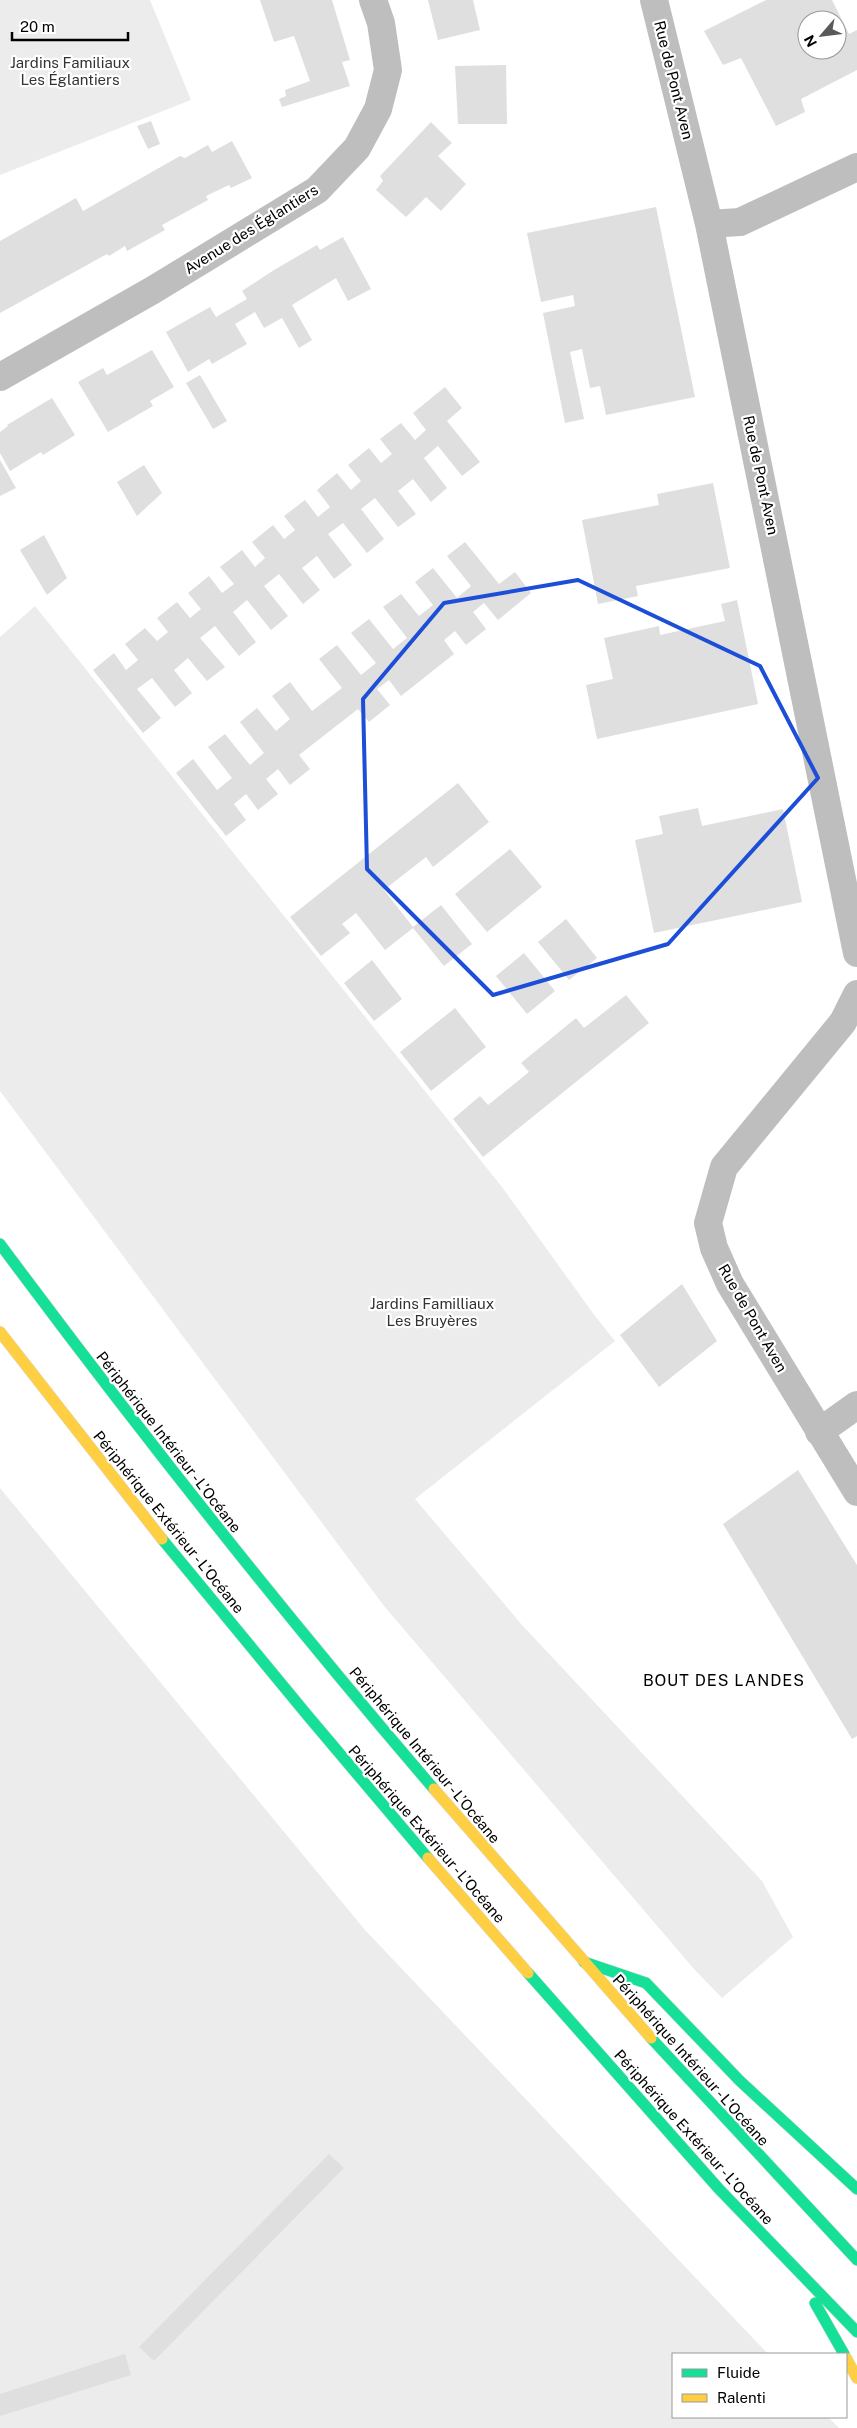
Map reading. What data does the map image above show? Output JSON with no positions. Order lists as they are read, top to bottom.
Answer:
{
  "streets": {
    "highway": ["Périphérique Intérieur - L’Océane", "Périphérique Extérieur - L’Océane"],
    "street": ["Rue de Pont Aven", "Avenue des Églantiers"]
  },
  "districts": ["BOUT DES LANDES"],
  "parks": ["Jardins Familiaux Les Églantiers", "Jardins Familliaux Les Bruyères"],
  "legend": ["Fluide", "Ralenti"],
  "scale_bar": "20 m",
  "north": "bottom left"
}
